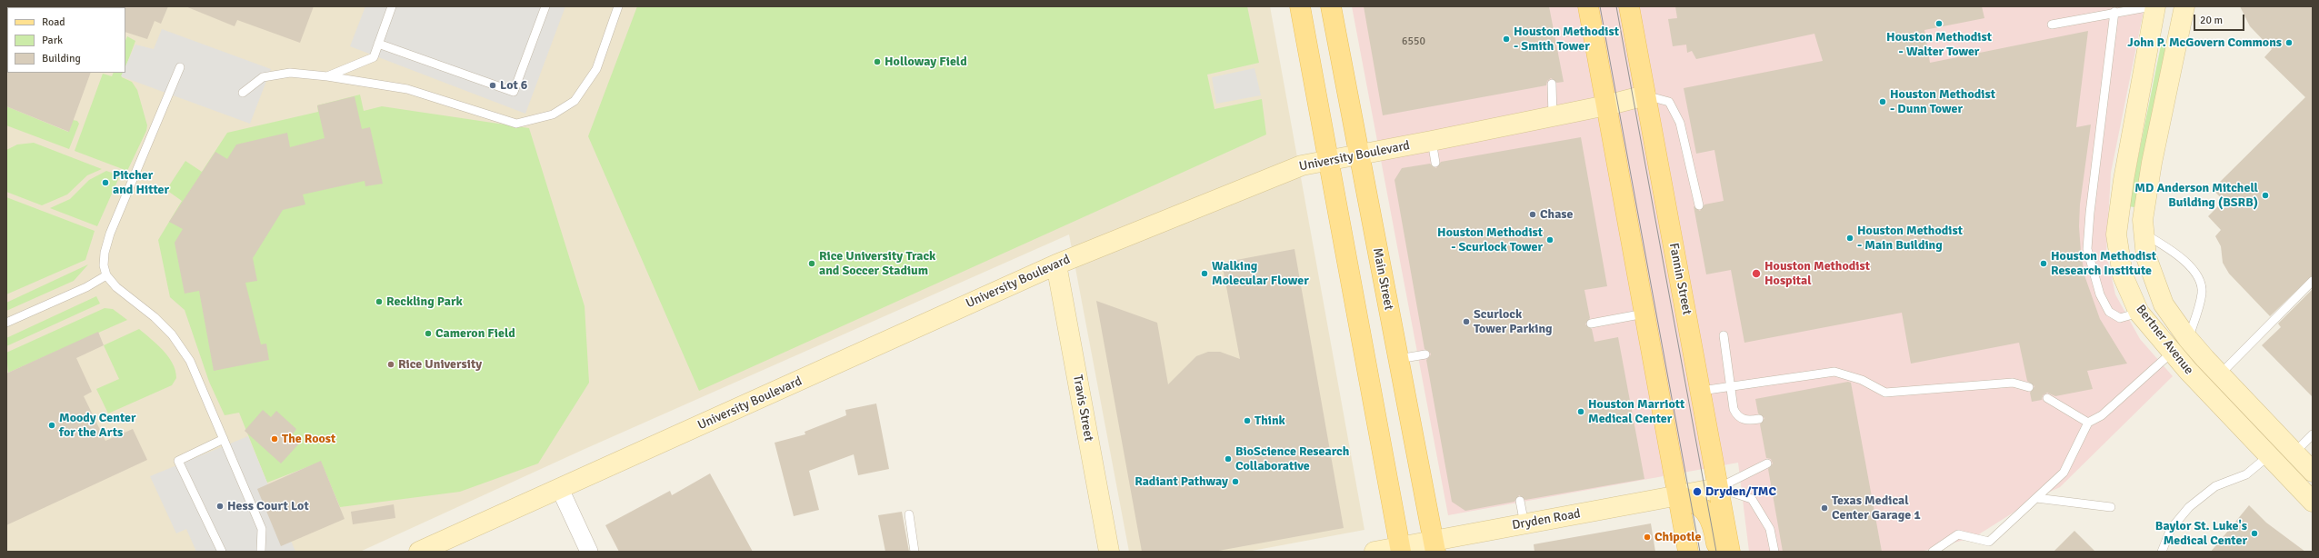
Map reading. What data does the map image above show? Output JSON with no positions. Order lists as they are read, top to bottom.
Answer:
{
  "streets": {
    "main road": ["Main Street", "Fannin Street"],
    "street": [
      "University Boulevard",
      "Bertner Avenue",
      "Travis Street",
      "Dryden Road"
    ]
  },
  "crossings": [
    ["University Boulevard", "Main Street"],
    ["University Boulevard", "Fannin Street"],
    ["University Boulevard", "Travis Street"],
    ["Main Street", "Dryden Road"],
    ["Fannin Street", "Dryden Road"]
  ],
  "places": [
    "Houston Methodist - Walter Tower",
    "Houston Methodist - Smith Tower",
    "John P. McGovern Commons",
    "Holloway Field",
    "Lot 6",
    "Houston Methodist - Dunn Tower",
    "Pitcher and Hitter",
    "MD Anderson Mitchell Building (BSRB)",
    "Chase",
    "Houston Methodist - Main Building",
    "Houston Methodist - Scurlock Tower",
    "Rice University Track and Soccer Stadium",
    "Houston Methodist Research Institute",
    "Walking Molecular Flower",
    "Houston Methodist Hospital",
    "Reckling Park",
    "Scurlock Tower Parking",
    "Cameron Field",
    "Rice University",
    "Houston Marriott Medical Center",
    "Think",
    "Moody Center for the Arts",
    "The Roost",
    "BioScience Research Collaborative",
    "Radiant Pathway",
    "Dryden/TMC",
    "Hess Court Lot",
    "Texas Medical Center Garage 1",
    "Baylor St. Luke's Medical Center",
    "Chipotle"
  ],
  "house_numbers": ["6550"],
  "legend": ["Road", "Park", "Building"],
  "scale_bar": "20 m"
}
